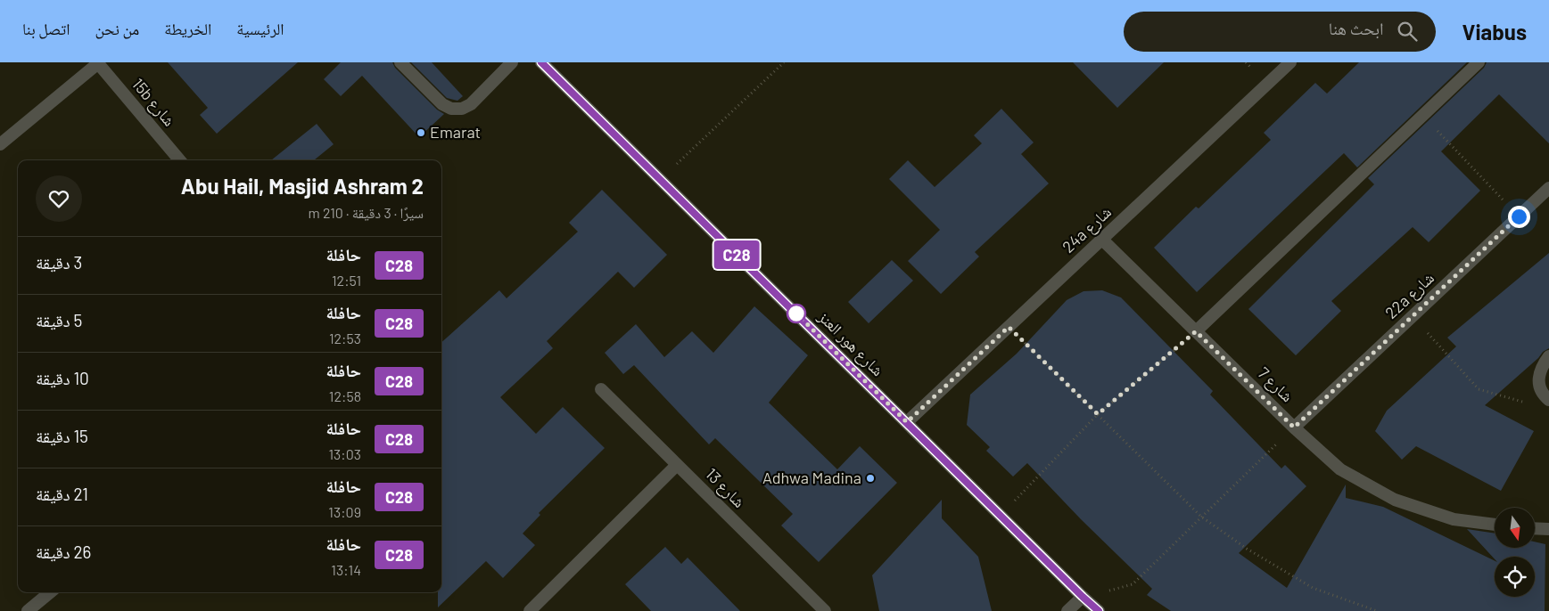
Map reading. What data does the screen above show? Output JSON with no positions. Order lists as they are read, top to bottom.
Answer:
{
  "streets": {
    "street": [
      "15b شارع",
      "24a شارع",
      "22a شارع",
      "شارع هور العنز",
      "شارع 7",
      "شارع 13"
    ]
  },
  "crossings": [
    ["24a شارع", "شارع هور العنز"],
    ["24a شارع", "شارع 7"],
    ["22a شارع", "شارع 7"]
  ],
  "places": ["Emarat", "Adhwa Madina"],
  "lines": ["bus line C28"],
  "north": "bottom",
  "page": {
    "header": "Viabus",
    "search": "ابحث هنا",
    "nav": [
      "الرئيسية",
      "الخريطة",
      "من نحن",
      "اتصل بنا"
    ],
    "on_map": "C28",
    "heading": ["Abu Hail, Masjid Ashram 2", "سيرًا · 3 دقيقة · 210 m"],
    "list": [
      {
        "mark": "C28",
        "name": "حافلة",
        "note": "12:51",
        "value": "3 دقيقة"
      },
      {
        "mark": "C28",
        "name": "حافلة",
        "note": "12:53",
        "value": "5 دقيقة"
      },
      {
        "mark": "C28",
        "name": "حافلة",
        "note": "12:58",
        "value": "10 دقيقة"
      },
      {
        "mark": "C28",
        "name": "حافلة",
        "note": "13:03",
        "value": "15 دقيقة"
      },
      {
        "mark": "C28",
        "name": "حافلة",
        "note": "13:09",
        "value": "21 دقيقة"
      },
      {
        "mark": "C28",
        "name": "حافلة",
        "note": "13:14",
        "value": "26 دقيقة"
      }
    ]
  }
}
